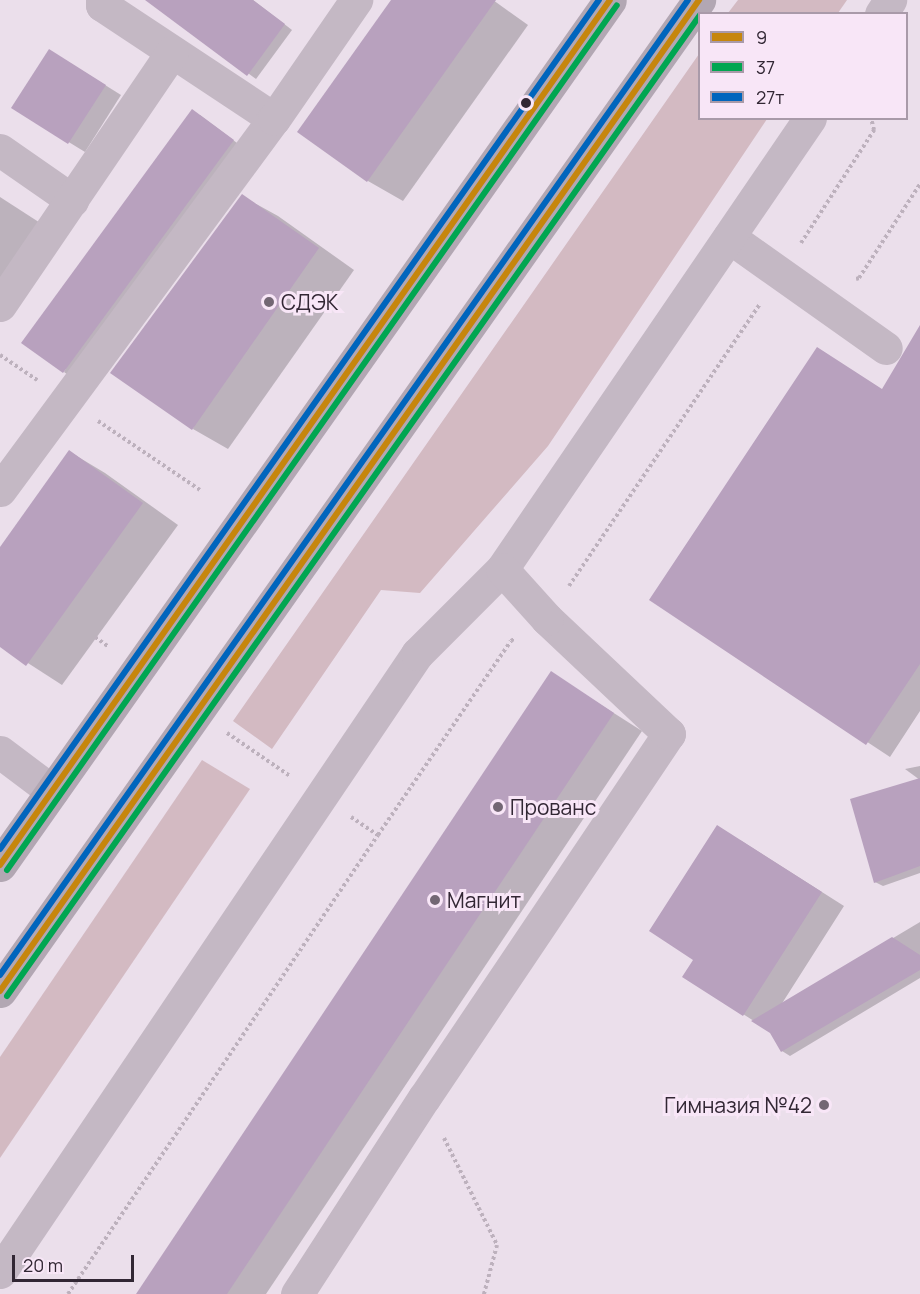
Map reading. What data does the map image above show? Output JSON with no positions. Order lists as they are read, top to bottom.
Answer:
{
  "places": [
    "СДЭК",
    "Прованс",
    "Магнит",
    "Гимназия №42"
  ],
  "lines": ["transit line 9", "transit line 27т", "transit line 37"],
  "legend": ["9", "37", "27т"],
  "scale_bar": "20 m"
}
